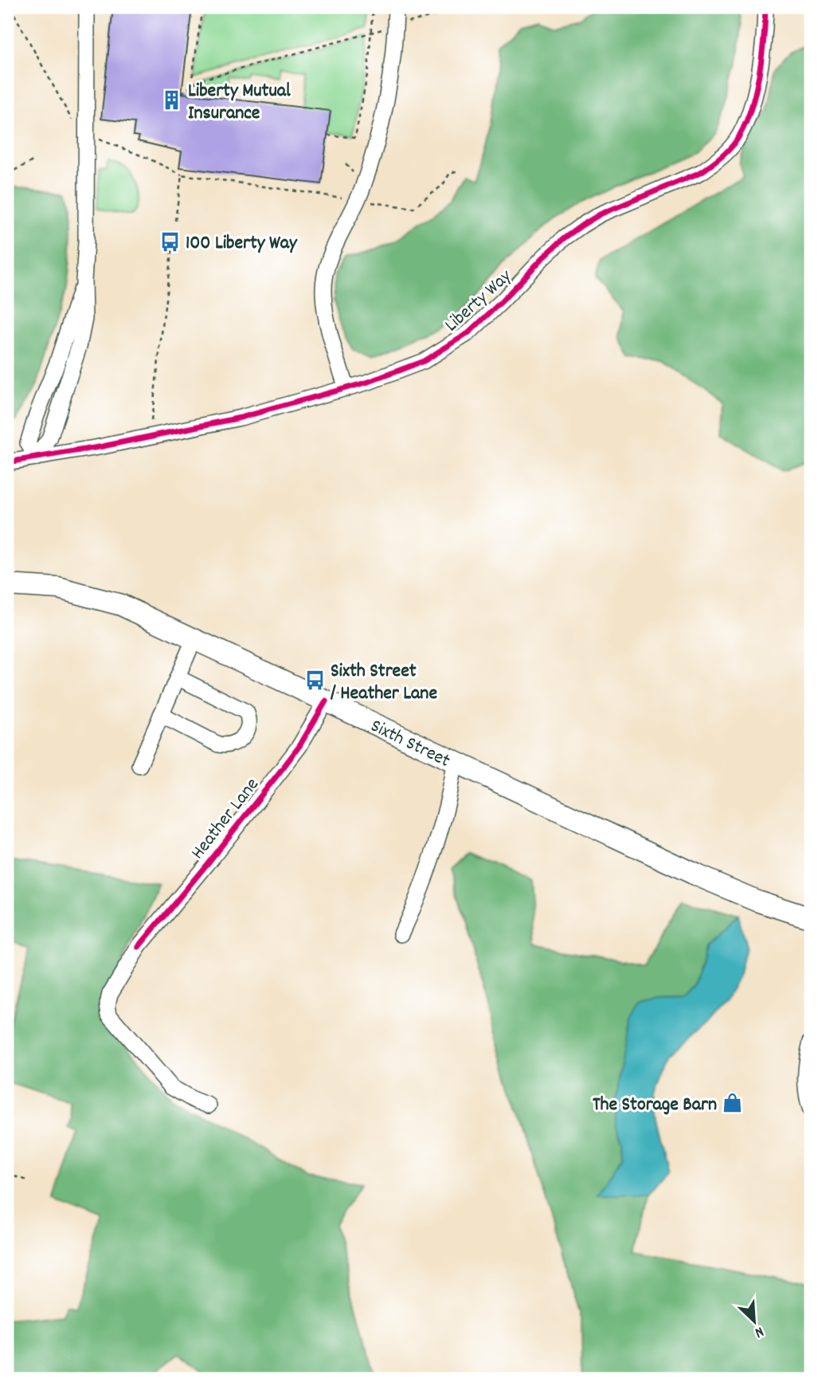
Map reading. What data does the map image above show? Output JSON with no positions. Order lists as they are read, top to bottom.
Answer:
{
  "streets": {
    "main road": ["Sixth Street"],
    "street": ["Liberty Way", "Heather Lane"]
  },
  "crossings": [
    ["Sixth Street", "Heather Lane"]
  ],
  "places": {
    "building": ["Liberty Mutual Insurance"],
    "bus stop": ["100 Liberty Way", "Sixth Street / Heather Lane"],
    "shop": ["The Storage Barn"]
  },
  "north": "bottom right"
}
